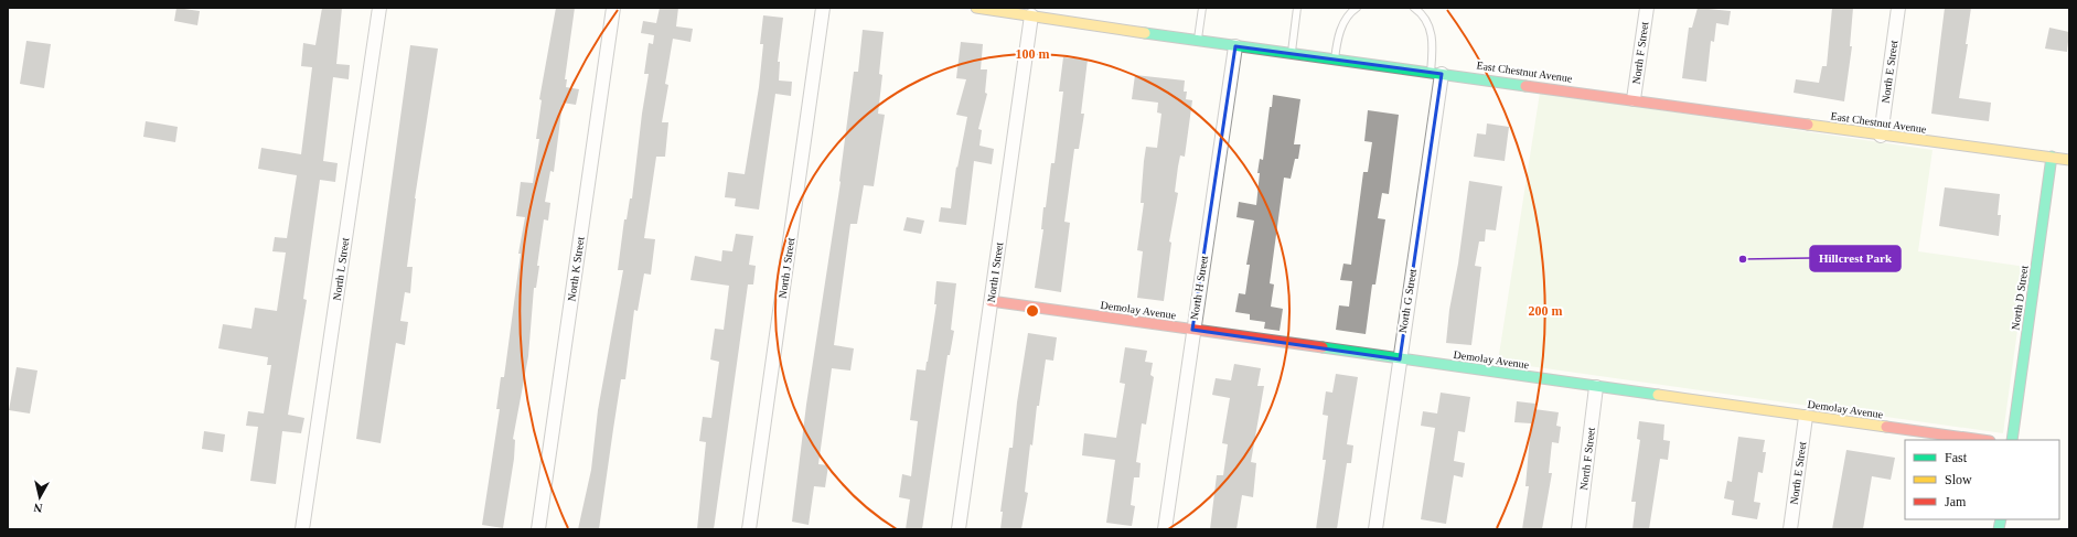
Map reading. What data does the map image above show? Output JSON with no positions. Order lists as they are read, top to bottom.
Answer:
{
  "streets": {
    "street": [
      "North F Street",
      "East Chestnut Avenue",
      "North E Street",
      "North J Street",
      "North L Street",
      "North K Street",
      "North I Street",
      "North H Street",
      "North D Street",
      "North G Street",
      "Demolay Avenue"
    ]
  },
  "crossings": [
    ["North F Street", "East Chestnut Avenue"],
    ["North F Street", "Demolay Avenue"],
    ["East Chestnut Avenue", "North E Street"],
    ["East Chestnut Avenue", "North I Street"],
    ["East Chestnut Avenue", "North H Street"],
    ["East Chestnut Avenue", "North D Street"],
    ["East Chestnut Avenue", "North G Street"],
    ["North E Street", "Demolay Avenue"],
    ["North I Street", "Demolay Avenue"],
    ["North H Street", "Demolay Avenue"],
    ["North G Street", "Demolay Avenue"]
  ],
  "places": ["Hillcrest Park"],
  "legend": ["Fast", "Slow", "Jam"],
  "north": "bottom",
  "rings": ["100 m", "200 m"]
}
